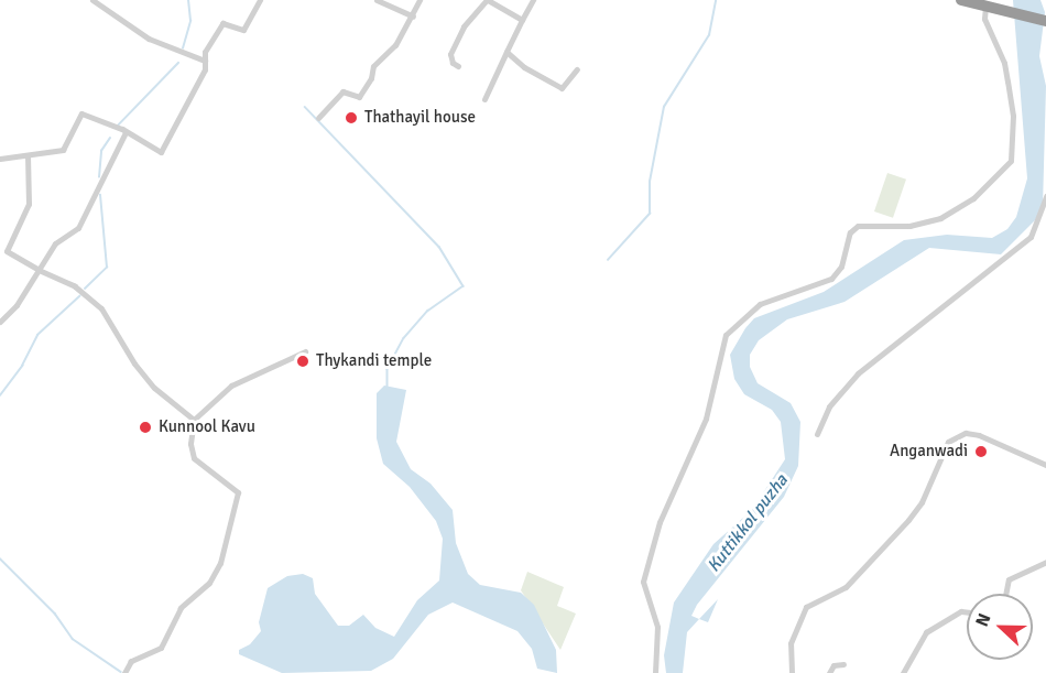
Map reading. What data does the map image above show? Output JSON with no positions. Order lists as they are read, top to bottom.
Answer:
{
  "water": ["Kuttikkol puzha"],
  "places": [
    "Thathayil house",
    "Thykandi temple",
    "Kunnool Kavu",
    "Anganwadi"
  ],
  "north": "left"
}
